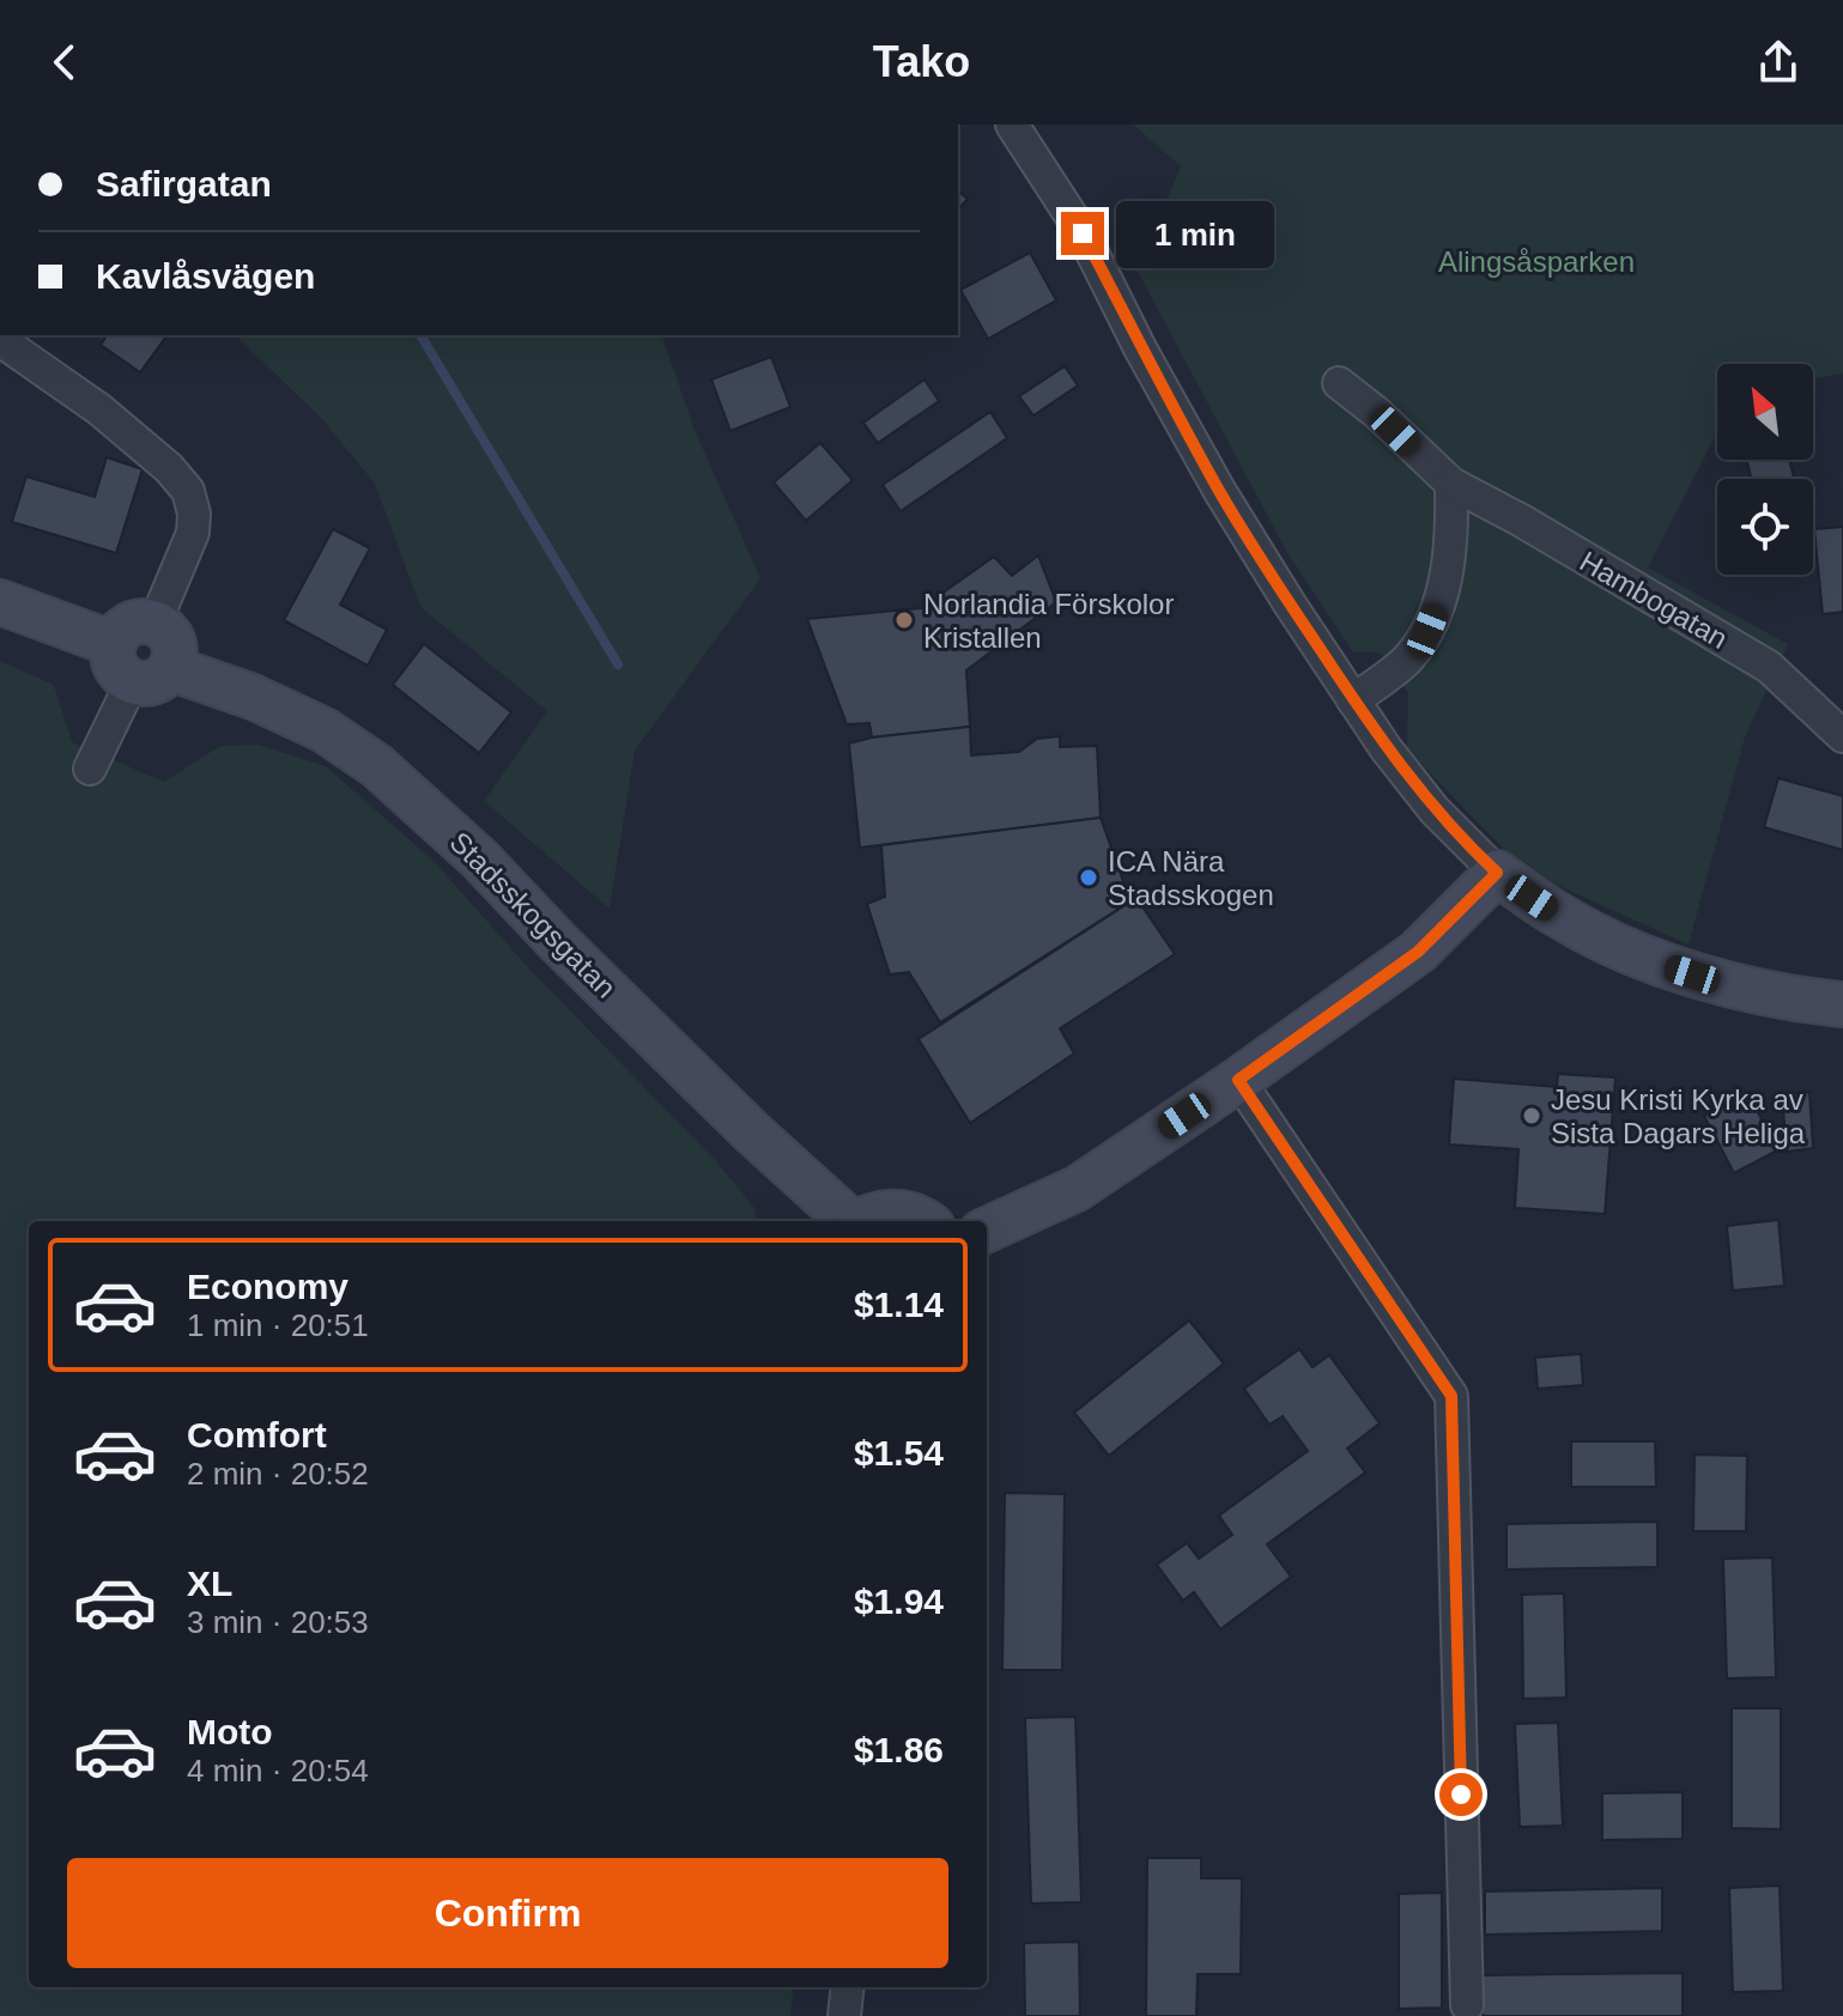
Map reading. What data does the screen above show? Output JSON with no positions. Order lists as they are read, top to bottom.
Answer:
{
  "streets": {
    "street": ["Hambogatan", "Stadsskogsgatan"]
  },
  "parks": ["Alingsåsparken"],
  "places": ["Norlandia Förskolor Kristallen", "ICA Nära Stadsskogen", "Jesu Kristi Kyrka av Sista Dagars Heliga"],
  "north": "top left",
  "page": {
    "header": "Tako",
    "banner": ["Safirgatan", "Kavlåsvägen"],
    "bubble": "1 min",
    "list": [
      {
        "name": "Economy",
        "note": "1 min · 20:51",
        "value": "$1.14"
      },
      {
        "name": "Comfort",
        "note": "2 min · 20:52",
        "value": "$1.54"
      },
      {
        "name": "XL",
        "note": "3 min · 20:53",
        "value": "$1.94"
      },
      {
        "name": "Moto",
        "note": "4 min · 20:54",
        "value": "$1.86"
      }
    ],
    "buttons": "Confirm"
  }
}
